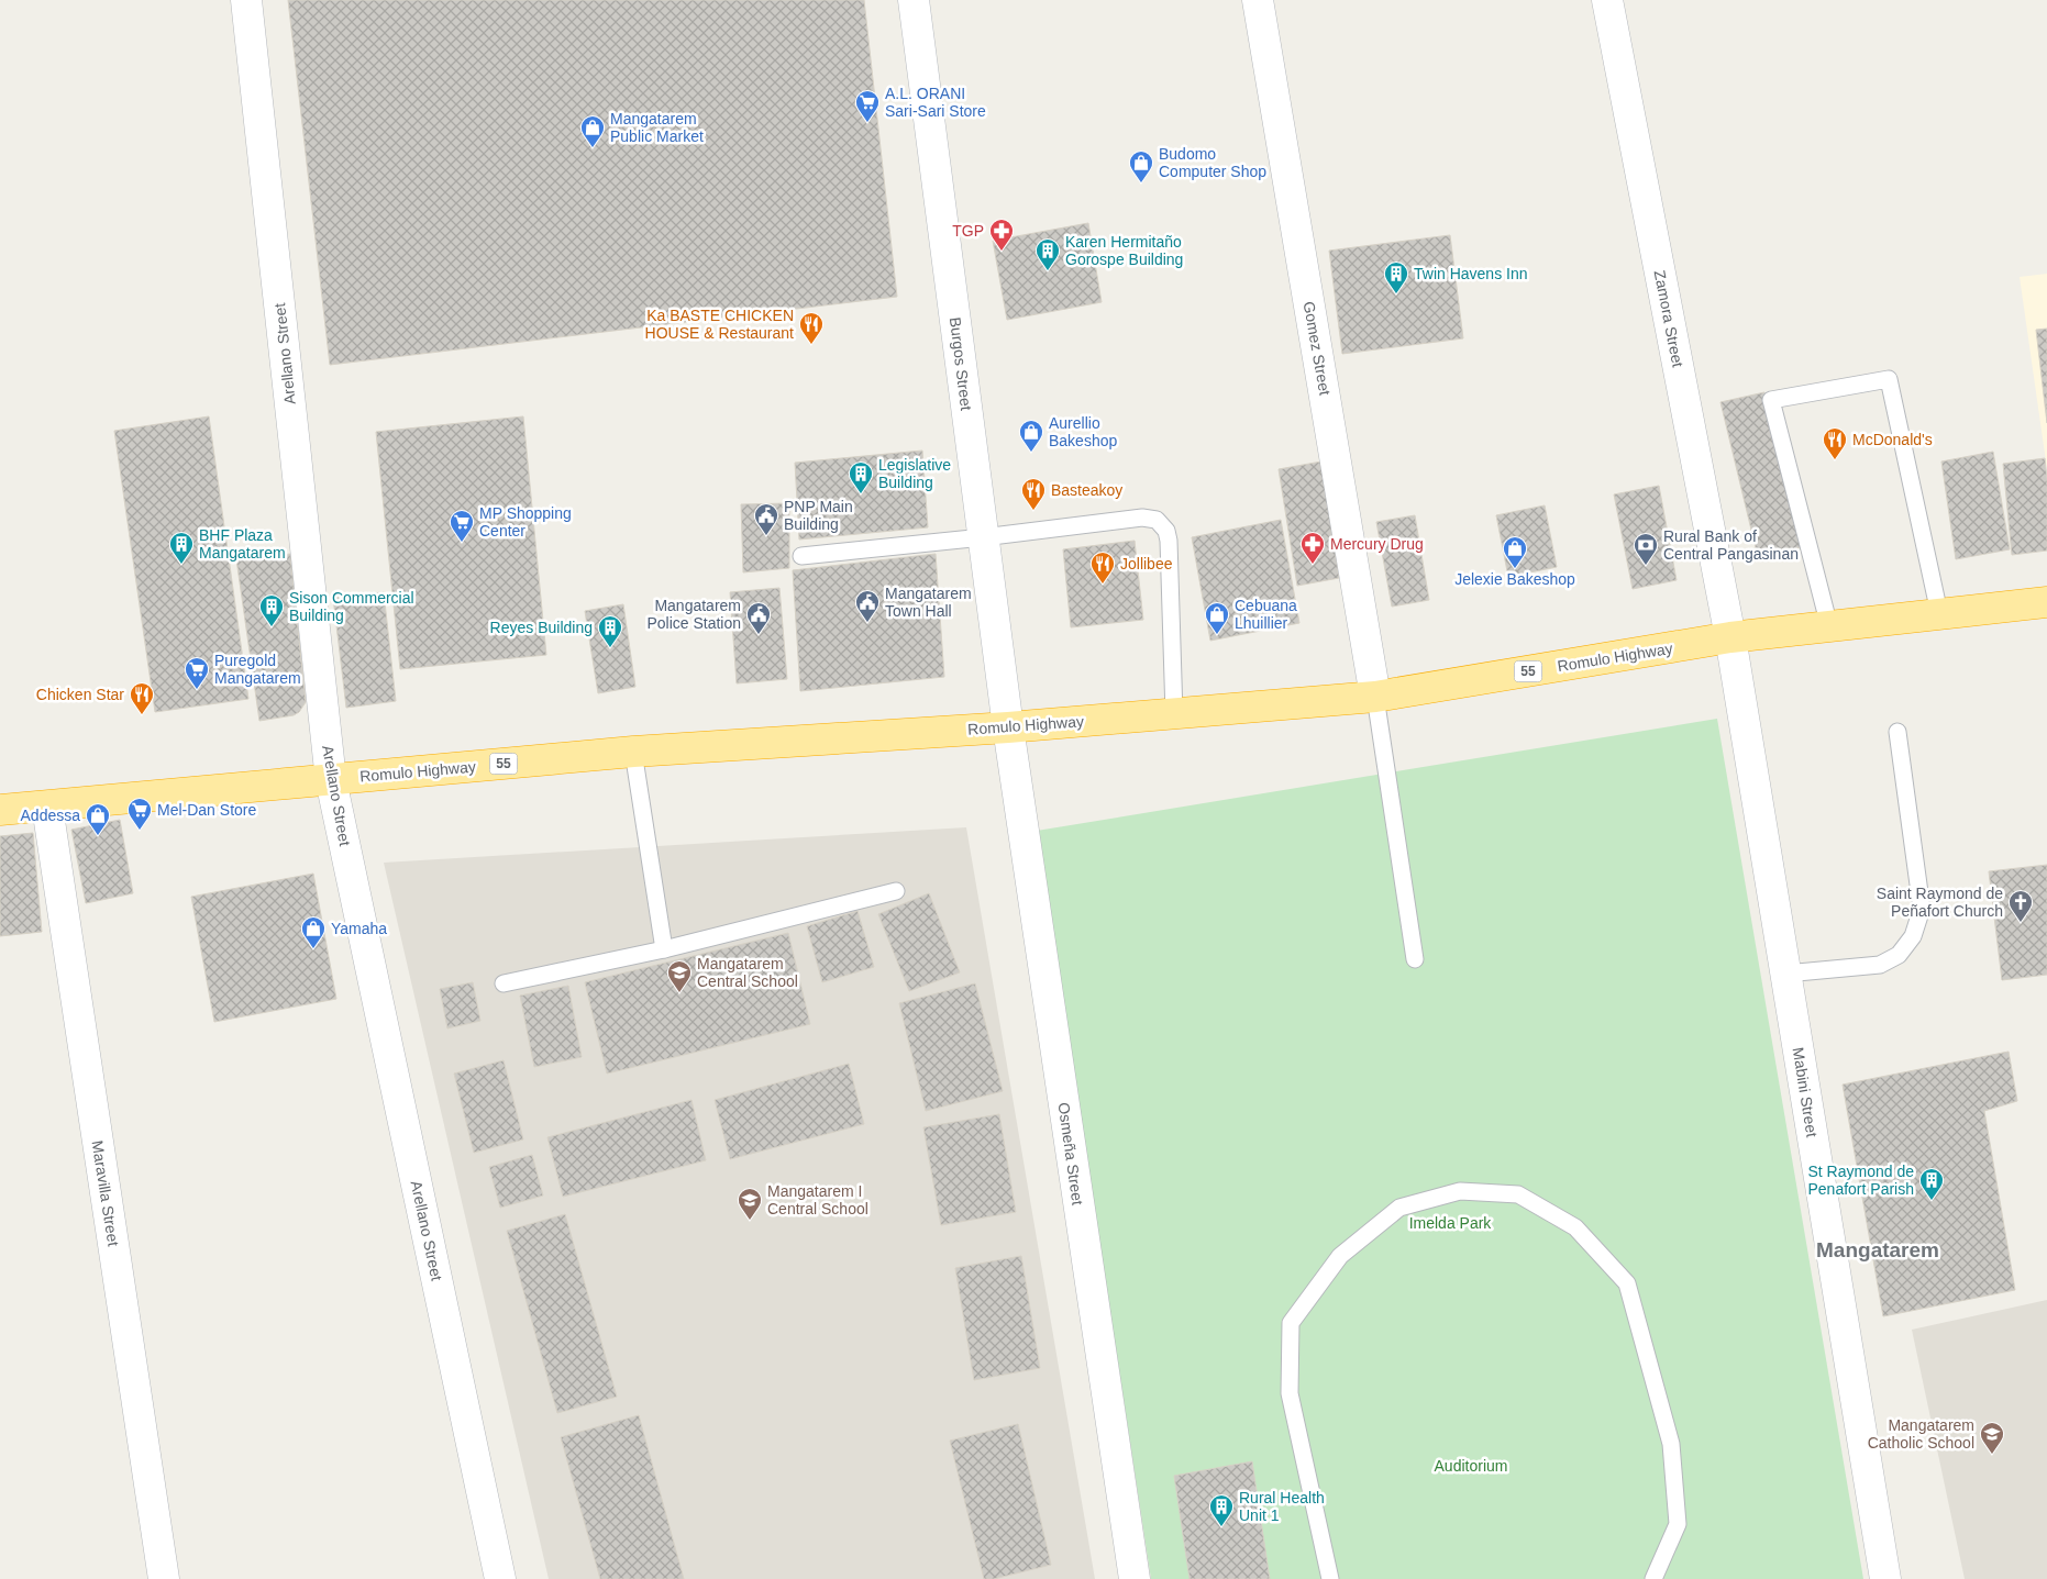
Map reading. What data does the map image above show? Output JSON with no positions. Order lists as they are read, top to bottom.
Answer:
{
  "streets": {
    "highway": ["Romulo Highway", "55"],
    "street": [
      "Zamora Street",
      "Gomez Street",
      "Arellano Street",
      "Burgos Street",
      "Mabini Street",
      "Osmeña Street",
      "Maravilla Street"
    ]
  },
  "crossings": [
    ["Zamora Street", "Romulo Highway"],
    ["Zamora Street", "Mabini Street"],
    ["Gomez Street", "Romulo Highway"],
    ["Arellano Street", "Romulo Highway"],
    ["Burgos Street", "Romulo Highway"],
    ["Burgos Street", "Osmeña Street"],
    ["Romulo Highway", "Mabini Street"],
    ["Romulo Highway", "Osmeña Street"],
    ["Romulo Highway", "Maravilla Street"]
  ],
  "districts": ["Mangatarem"],
  "parks": ["Imelda Park", "Auditorium"],
  "places": {
    "supermarket": [
      "A.L. ORANI Sari-Sari Store",
      "MP Shopping Center",
      "Puregold Mangatarem",
      "Mel-Dan Store"
    ],
    "shop": [
      "Mangatarem Public Market",
      "Budomo Computer Shop",
      "Aurellio Bakeshop",
      "Jelexie Bakeshop",
      "Cebuana Lhuillier",
      "Addessa",
      "Yamaha"
    ],
    "pharmacy": ["TGP", "Mercury Drug"],
    "building": [
      "Karen Hermitaño Gorospe Building",
      "Twin Havens Inn",
      "Legislative Building",
      "BHF Plaza Mangatarem",
      "Sison Commercial Building",
      "Reyes Building",
      "St Raymond de Penafort Parish",
      "Rural Health Unit 1"
    ],
    "restaurant": [
      "Ka BASTE CHICKEN HOUSE & Restaurant",
      "McDonald's",
      "Basteakoy",
      "Jollibee",
      "Chicken Star"
    ],
    "public building": ["PNP Main Building", "Mangatarem Town Hall", "Mangatarem Police Station"],
    "bank": ["Rural Bank of Central Pangasinan"],
    "church": ["Saint Raymond de Peñafort Church"],
    "school or university": ["Mangatarem Central School", "Mangatarem I Central School", "Mangatarem Catholic School"]
  }
}
